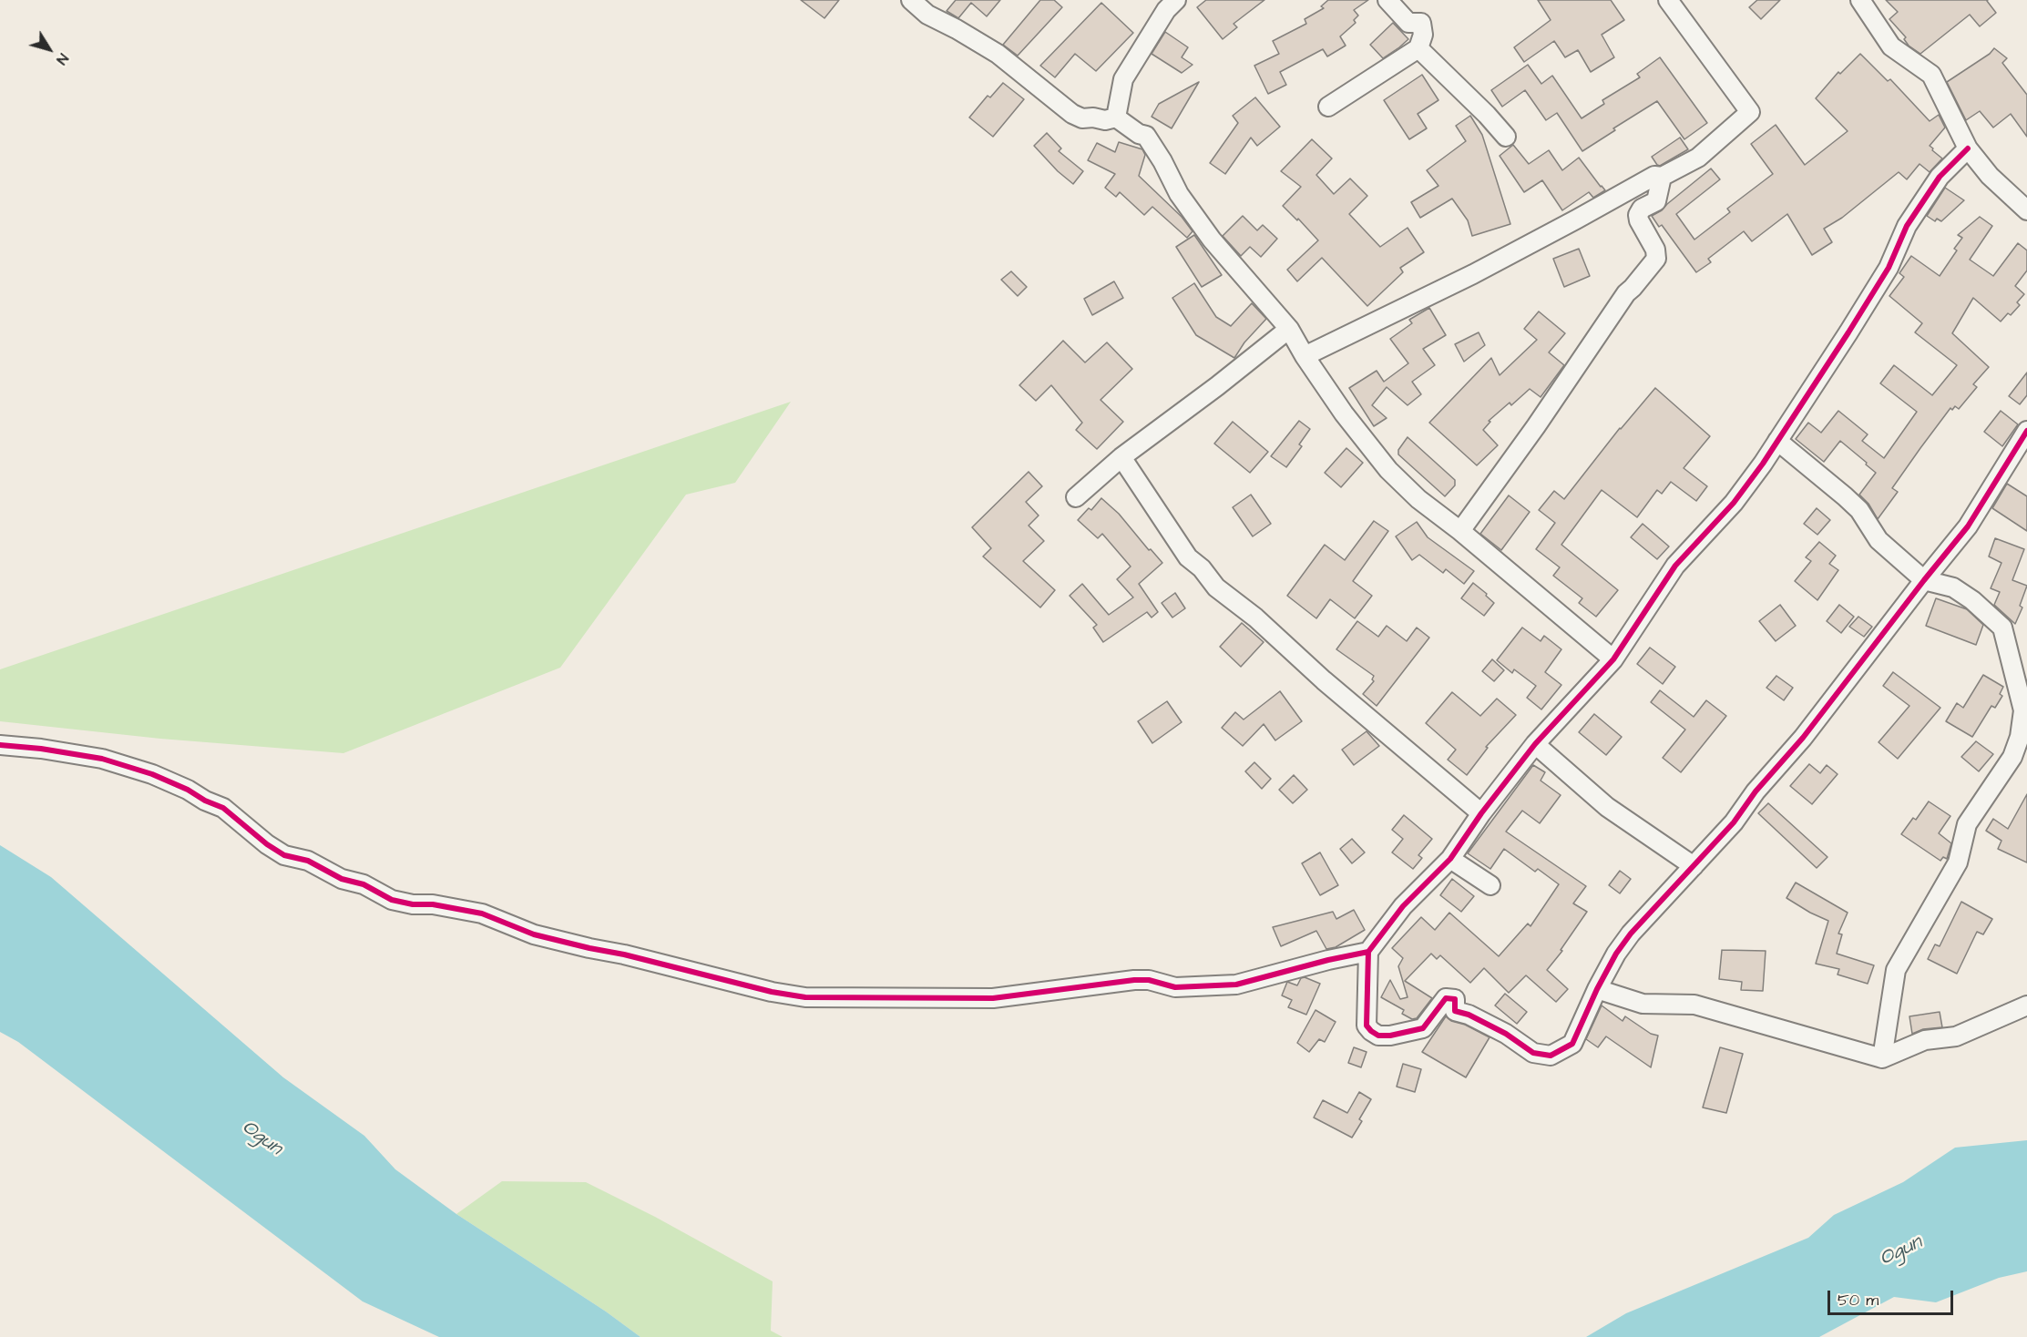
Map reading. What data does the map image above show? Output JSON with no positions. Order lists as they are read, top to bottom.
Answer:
{
  "water": ["Ogun"],
  "scale_bar": "50 m",
  "north": "bottom right"
}
